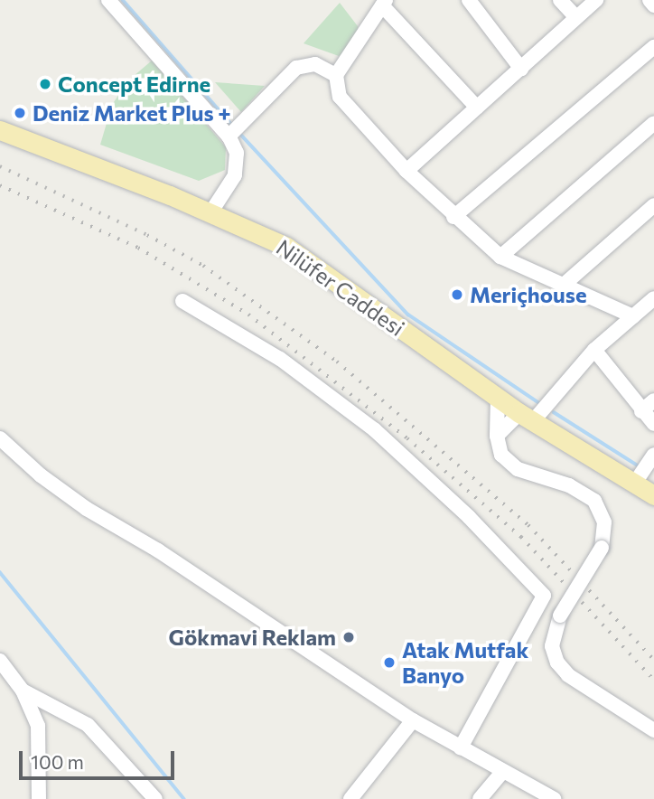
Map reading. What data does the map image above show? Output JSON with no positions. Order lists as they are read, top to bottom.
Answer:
{
  "streets": {
    "main road": ["Nilüfer Caddesi"]
  },
  "places": [
    "Concept Edirne",
    "Deniz Market Plus +",
    "Meriçhouse",
    "Gökmavi Reklam",
    "Atak Mutfak Banyo"
  ],
  "scale_bar": "100 m"
}
